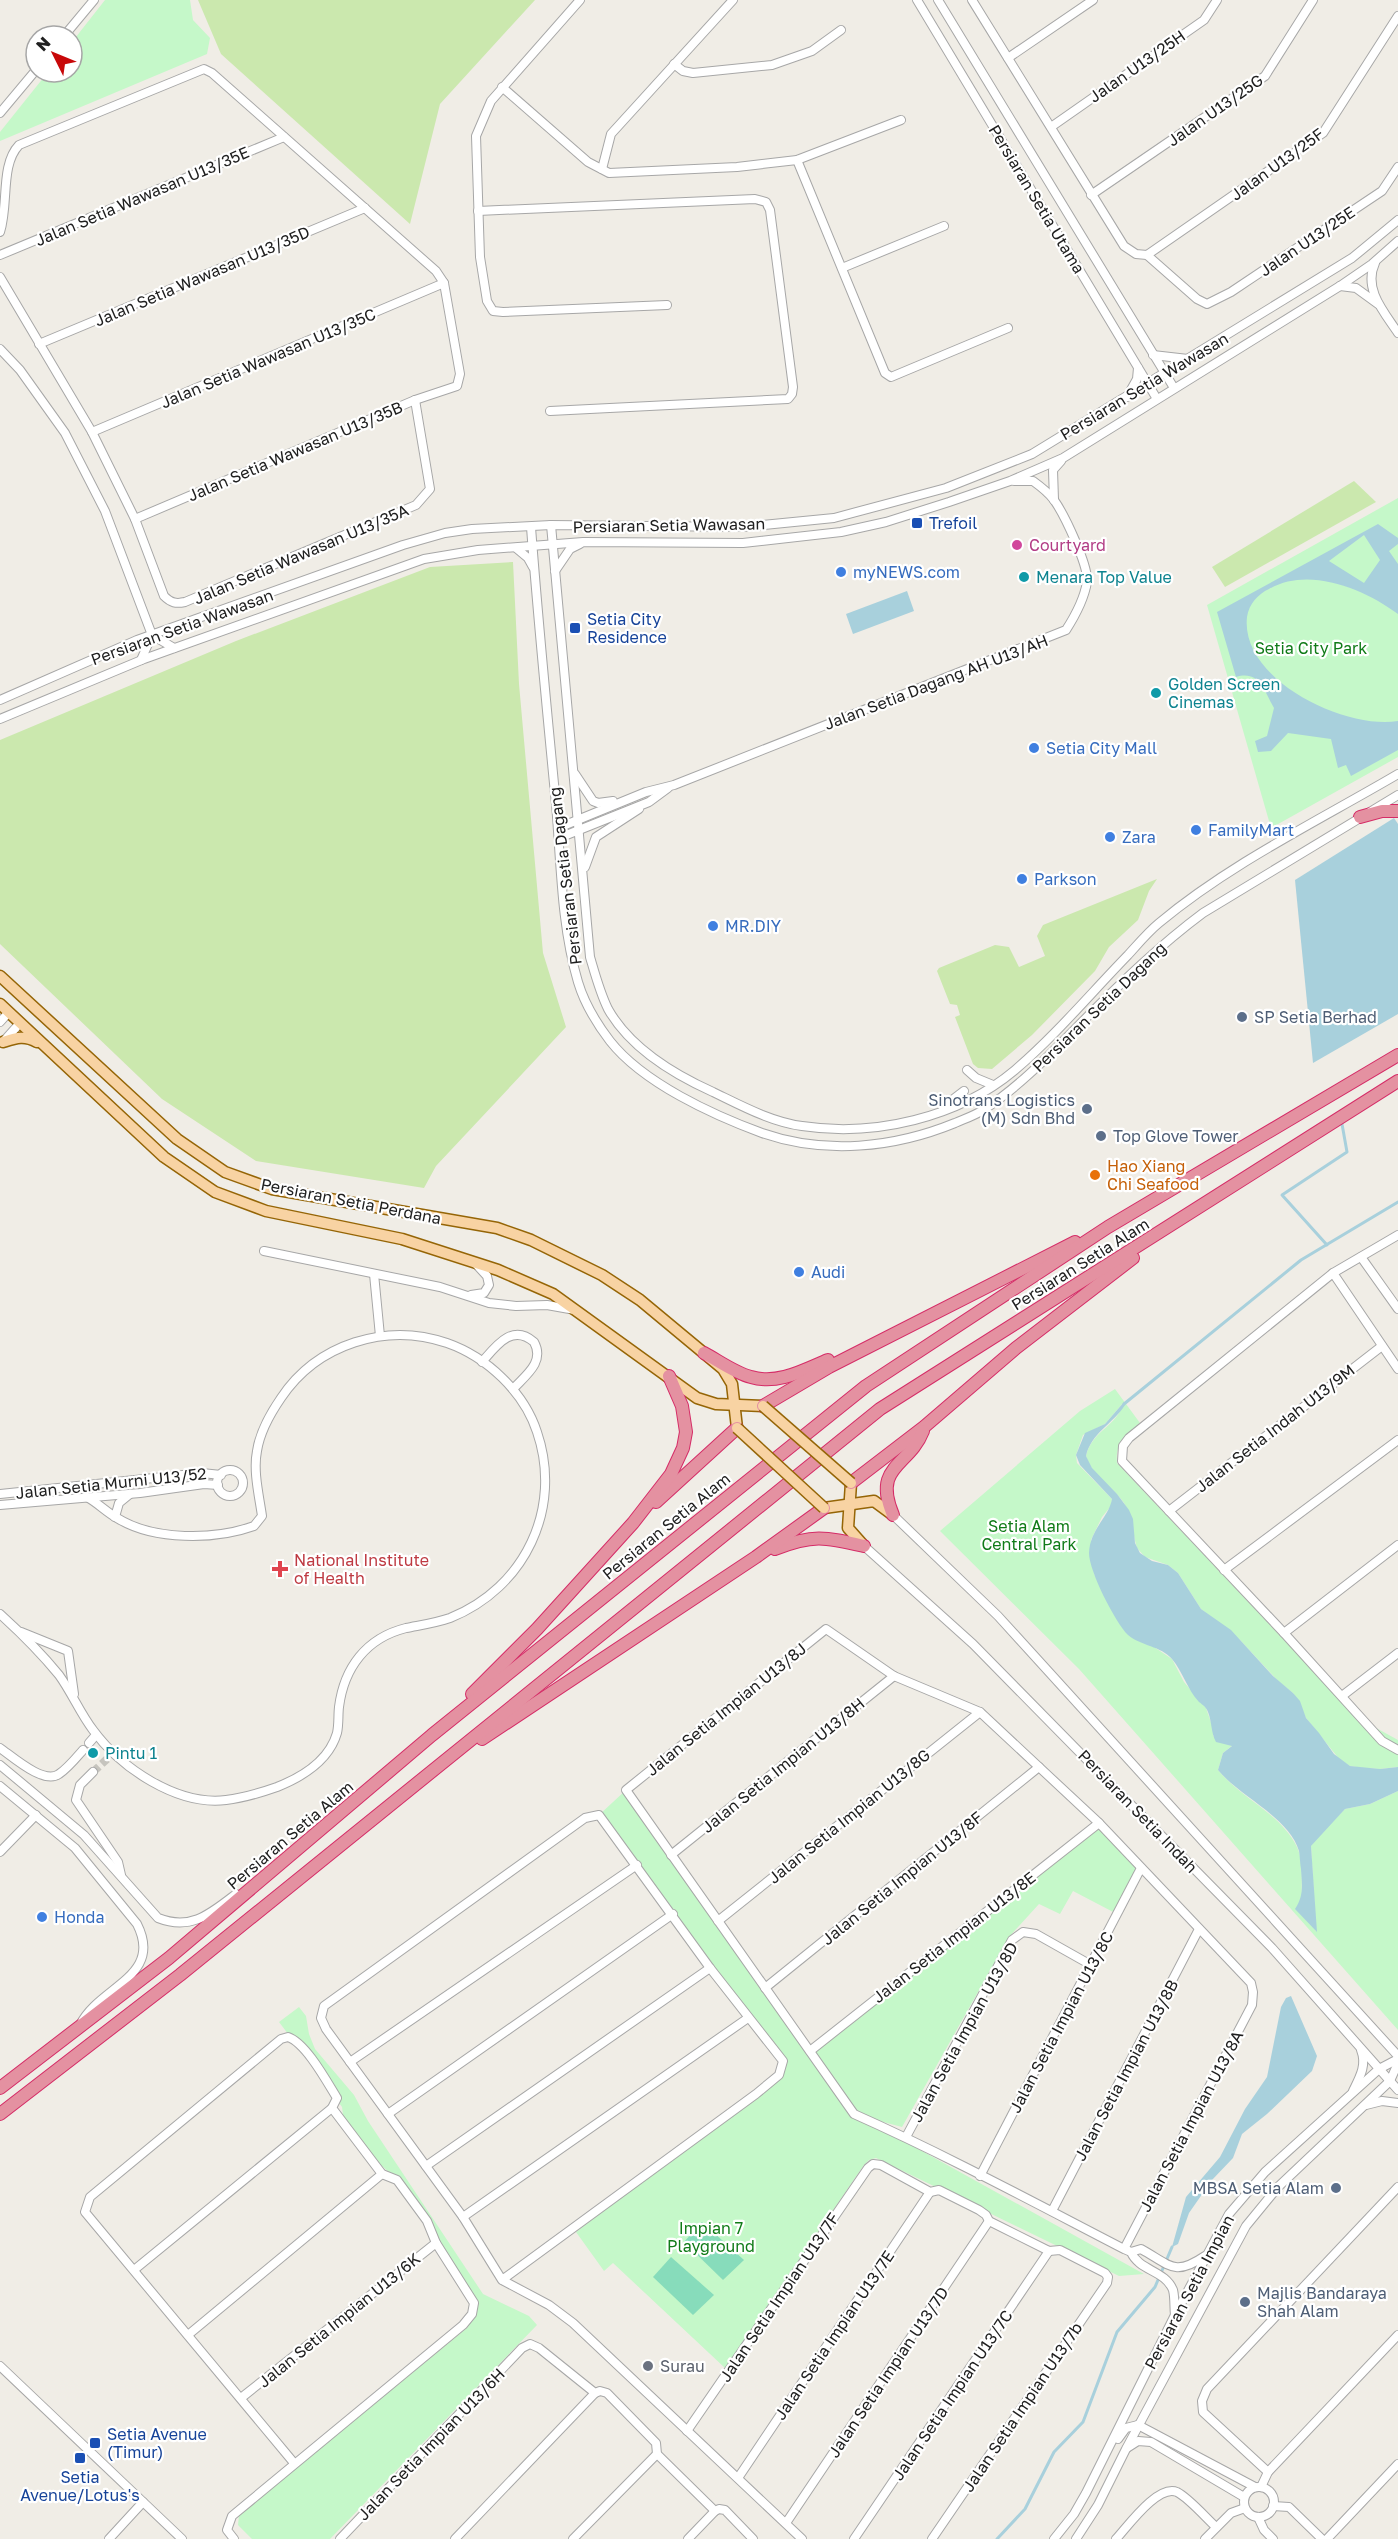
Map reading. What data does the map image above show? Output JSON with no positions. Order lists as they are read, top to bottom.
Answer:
{
  "streets": {
    "highway": ["Persiaran Setia Alam"],
    "main road": ["Persiaran Setia Perdana"],
    "street": [
      "Jalan U13/25H",
      "Jalan U13/25G",
      "Jalan U13/25F",
      "Jalan Setia Wawasan U13/35E",
      "Persiaran Setia Utama",
      "Jalan U13/25E",
      "Jalan Setia Wawasan U13/35D",
      "Jalan Setia Wawasan U13/35C",
      "Persiaran Setia Wawasan",
      "Jalan Setia Wawasan U13/35B",
      "Jalan Setia Wawasan U13/35A",
      "Jalan Setia Dagang AH U13/AH",
      "Persiaran Setia Dagang",
      "Jalan Setia Indah U13/9M",
      "Jalan Setia Murni U13/52",
      "Jalan Setia Impian U13/8J",
      "Jalan Setia Impian U13/8H",
      "Persiaran Setia Indah",
      "Jalan Setia Impian U13/8G",
      "Jalan Setia Impian U13/8F",
      "Jalan Setia Impian U13/8E",
      "Jalan Setia Impian U13/8C",
      "Jalan Setia Impian U13/8D",
      "Jalan Setia Impian U13/8B",
      "Jalan Setia Impian U13/8A",
      "Persiaran Setia Impian",
      "Jalan Setia Impian U13/7F",
      "Jalan Setia Impian U13/6K",
      "Jalan Setia Impian U13/7E",
      "Jalan Setia Impian U13/7D",
      "Jalan Setia Impian U13/7C",
      "Jalan Setia Impian U13/7b",
      "Jalan Setia Impian U13/6H"
    ]
  },
  "crossings": [
    ["Jalan U13/25F", "Jalan U13/25E"],
    ["Persiaran Setia Utama", "Persiaran Setia Wawasan"],
    ["Jalan Setia Wawasan U13/35C", "Jalan Setia Wawasan U13/35B"],
    ["Persiaran Setia Wawasan", "Jalan Setia Dagang AH U13/AH"],
    ["Persiaran Setia Wawasan", "Persiaran Setia Dagang"],
    ["Jalan Setia Wawasan U13/35B", "Jalan Setia Wawasan U13/35A"],
    ["Jalan Setia Dagang AH U13/AH", "Persiaran Setia Dagang"],
    ["Jalan Setia Impian U13/8J", "Jalan Setia Impian U13/8H"],
    ["Persiaran Setia Indah", "Persiaran Setia Impian"],
    ["Jalan Setia Impian U13/8C", "Jalan Setia Impian U13/8D"],
    ["Jalan Setia Impian U13/8B", "Jalan Setia Impian U13/8A"],
    ["Jalan Setia Impian U13/7F", "Jalan Setia Impian U13/7E"],
    ["Jalan Setia Impian U13/7C", "Jalan Setia Impian U13/7b"]
  ],
  "parks": ["Setia City Park", "Setia Alam Central Park", "Impian 7 Playground"],
  "places": {
    "transit": [
      "Trefoil",
      "Setia City Residence",
      "Setia Avenue (Timur)",
      "Setia Avenue/Lotus's"
    ],
    "other": [
      "Courtyard",
      "myNEWS.com",
      "Menara Top Value",
      "Golden Screen Cinemas",
      "Setia City Mall",
      "FamilyMart",
      "Zara",
      "Parkson",
      "MR.DIY",
      "SP Setia Berhad",
      "Sinotrans Logistics (M) Sdn Bhd",
      "Top Glove Tower",
      "Hao Xiang Chi Seafood",
      "Audi",
      "Pintu 1",
      "Honda",
      "MBSA Setia Alam",
      "Majlis Bandaraya Shah Alam",
      "Surau"
    ],
    "health": ["National Institute of Health"]
  },
  "north": "top left"
}
